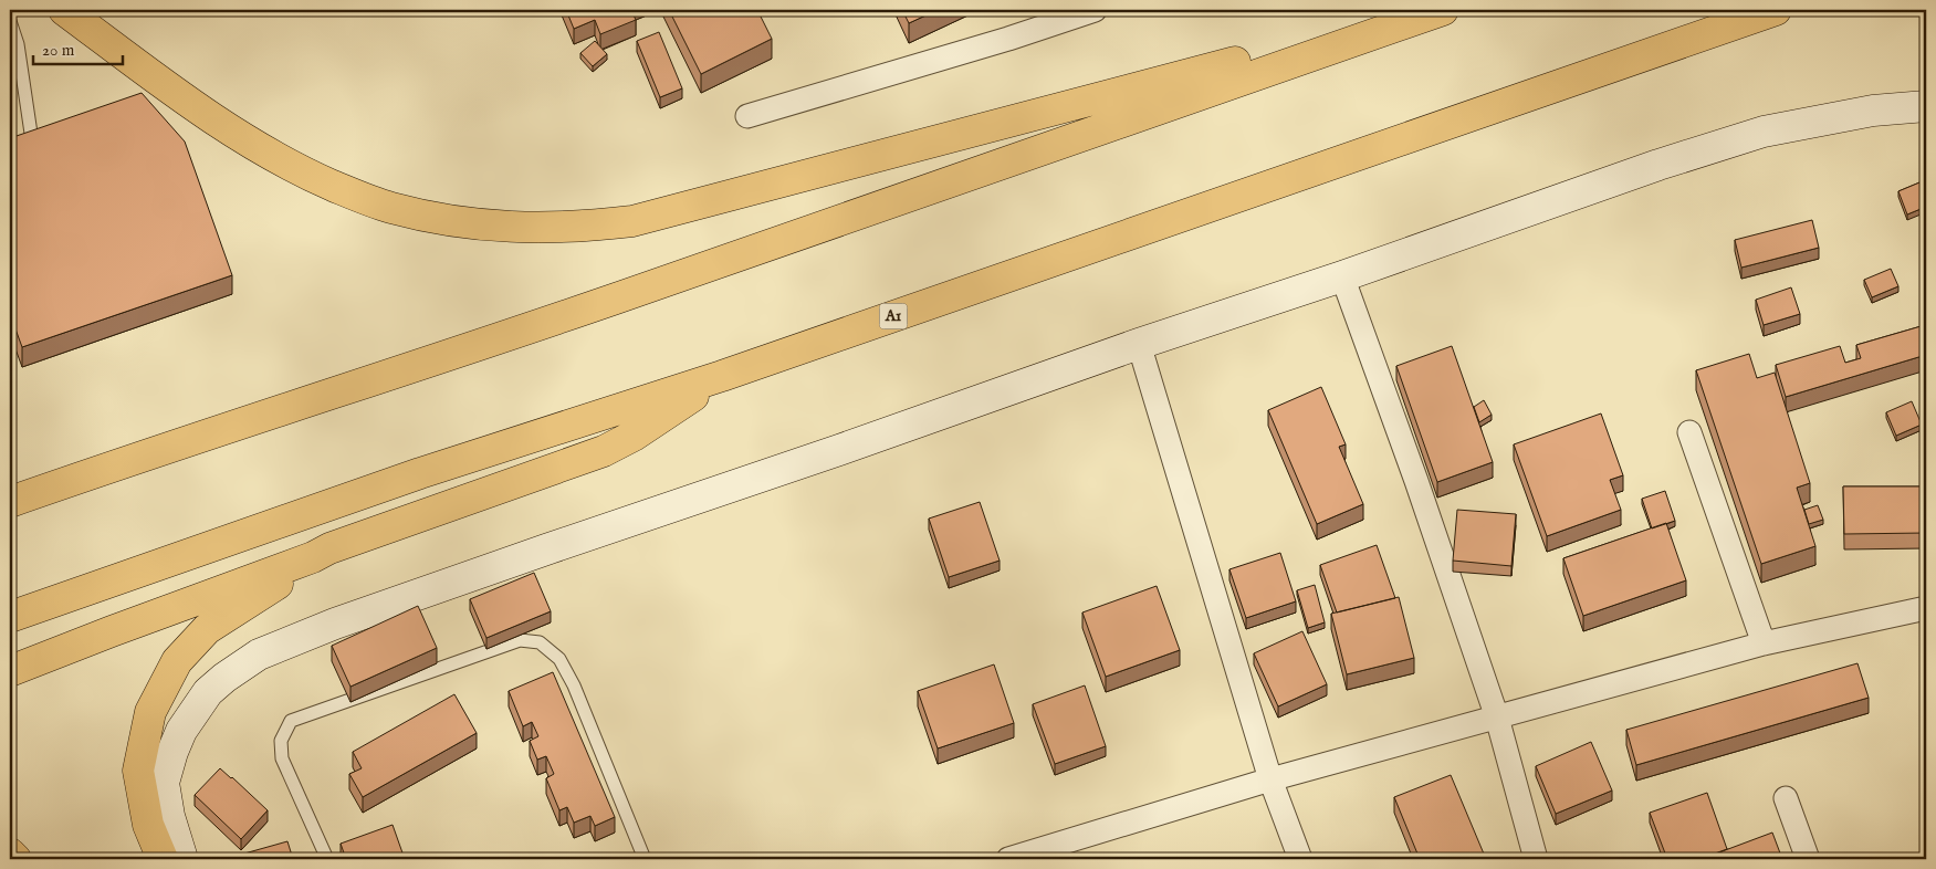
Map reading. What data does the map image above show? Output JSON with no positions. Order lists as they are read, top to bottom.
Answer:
{
  "streets": {
    "main road": ["A1"]
  },
  "scale_bar": "20 m"
}
